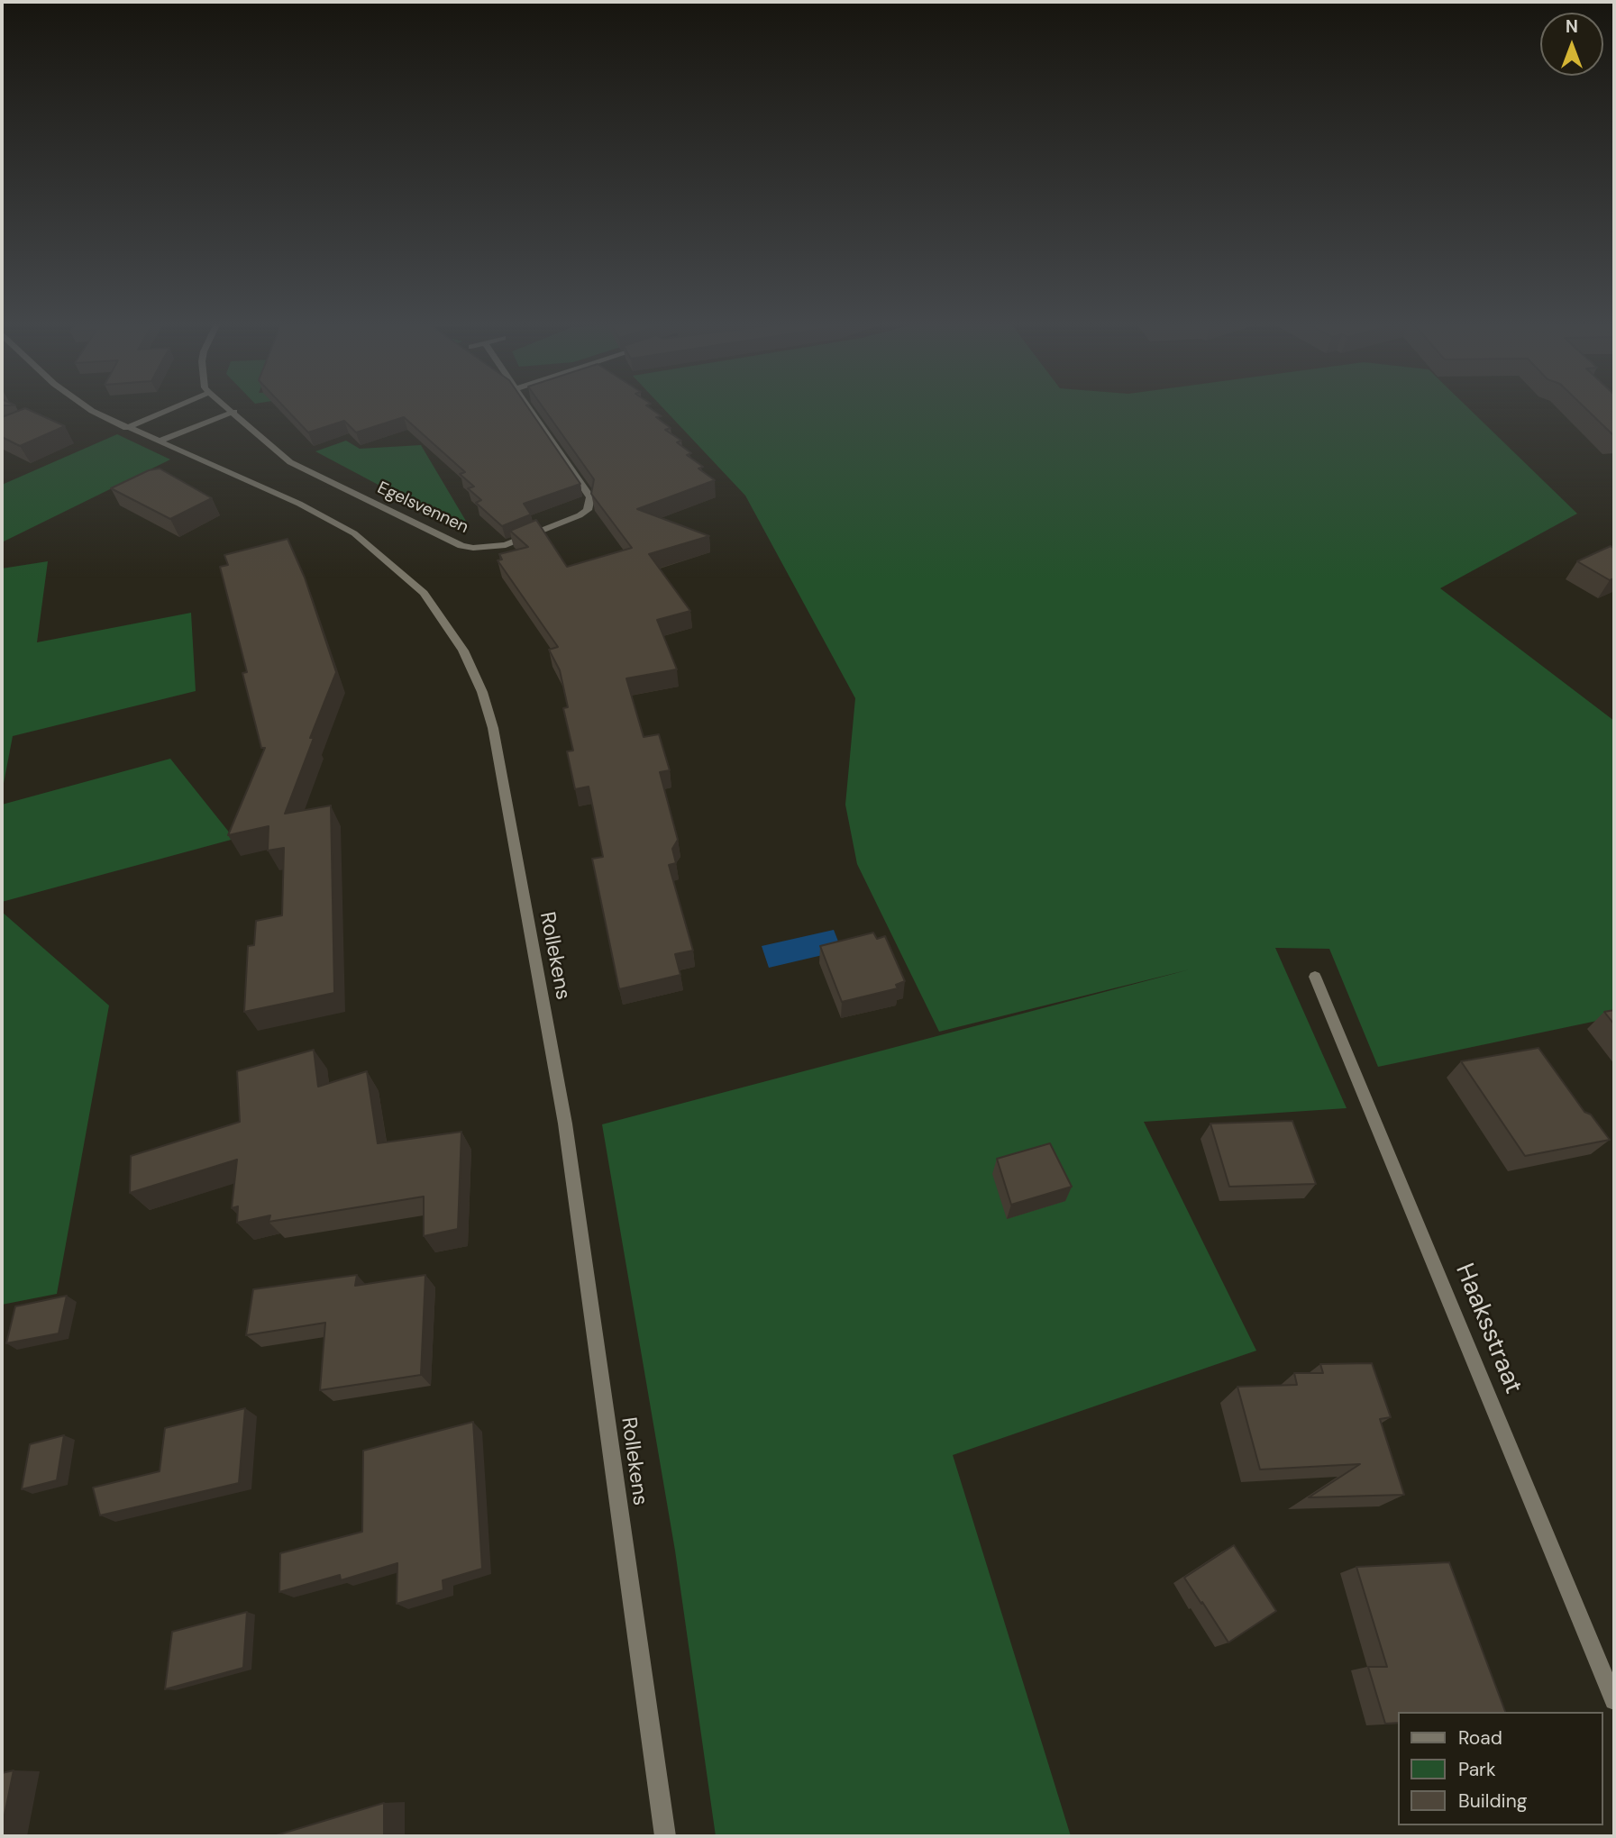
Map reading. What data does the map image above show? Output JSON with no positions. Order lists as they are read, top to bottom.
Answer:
{
  "streets": {
    "street": ["Egelsvennen", "Rollekens", "Haaksstraat"]
  },
  "legend": ["Road", "Park", "Building"],
  "north": "top"
}
